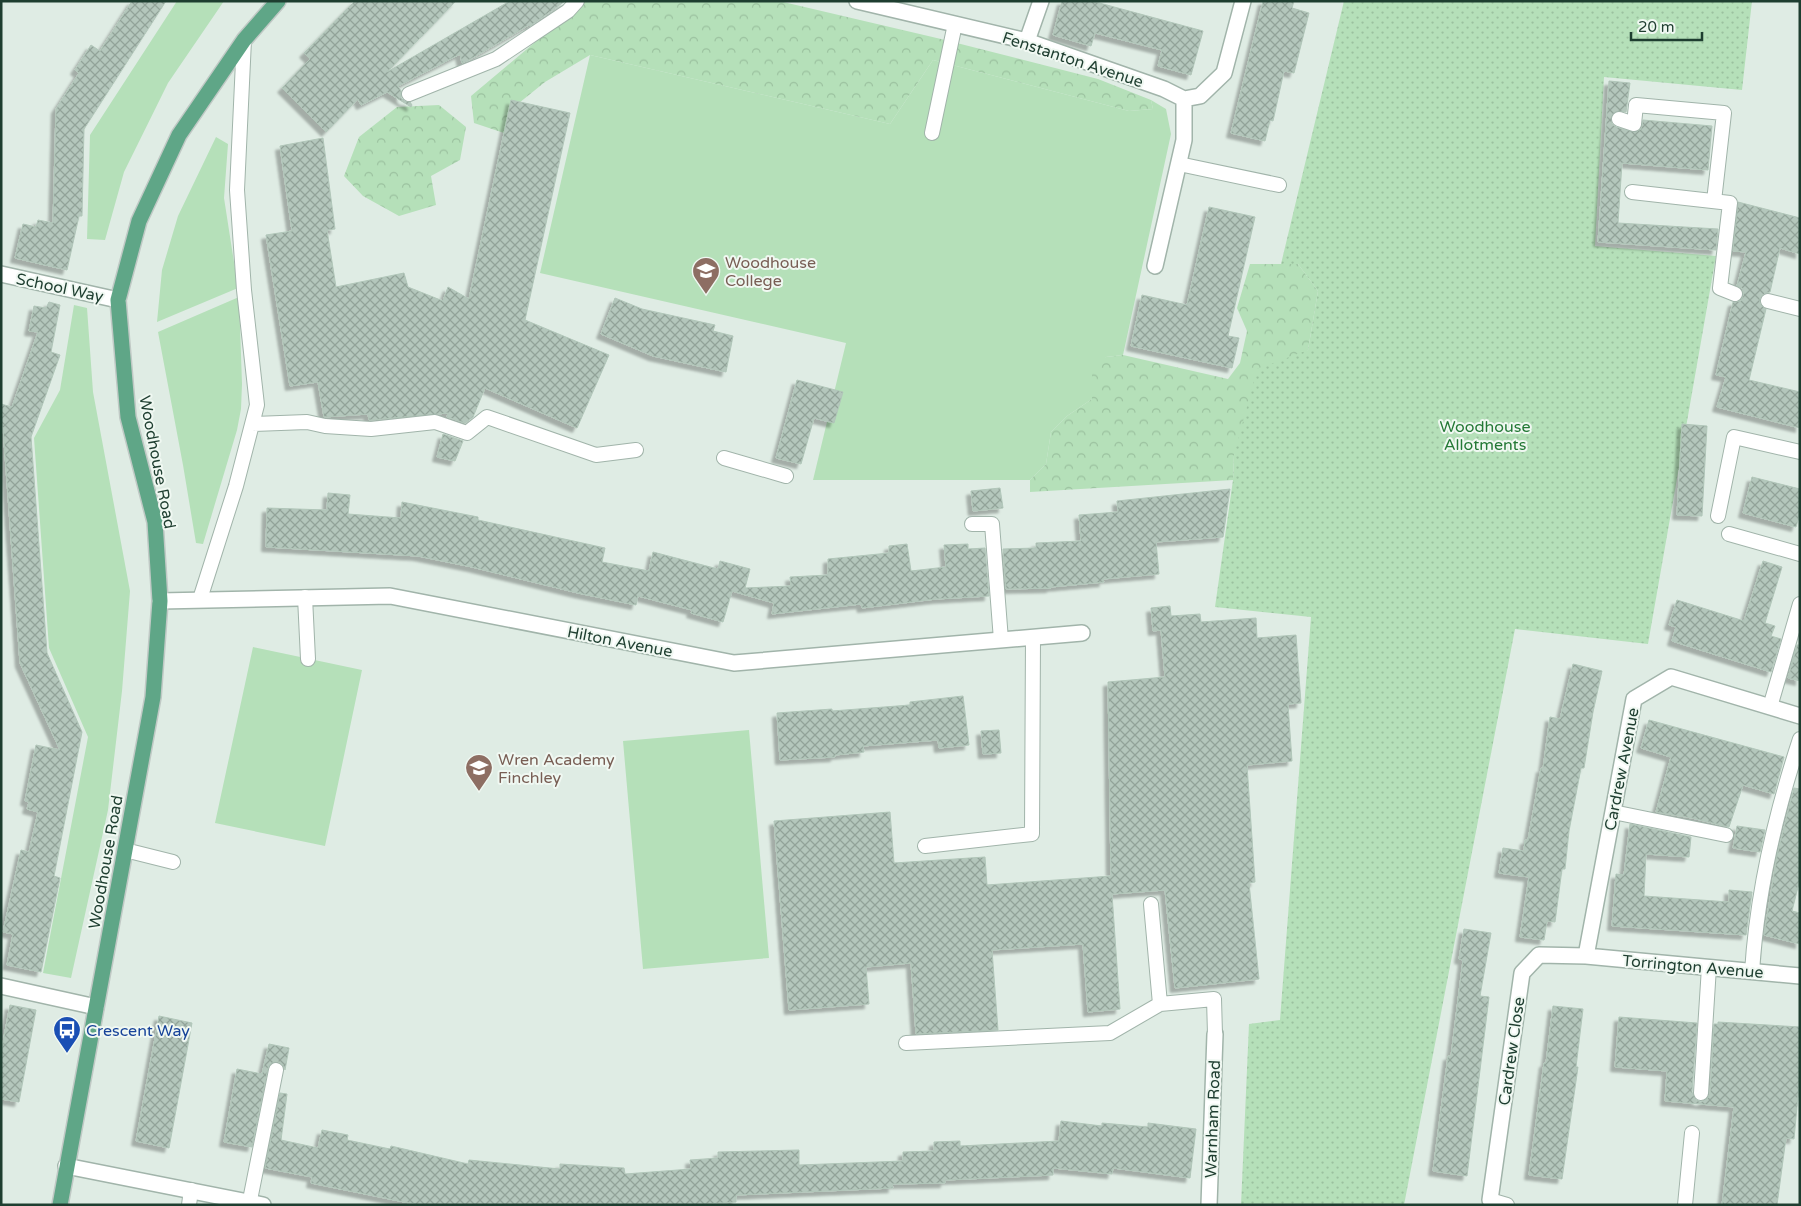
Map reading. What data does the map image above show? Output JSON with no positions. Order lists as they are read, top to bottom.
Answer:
{
  "streets": {
    "main road": ["Woodhouse Road"],
    "street": [
      "Fenstanton Avenue",
      "School Way",
      "Hilton Avenue",
      "Cardrew Avenue",
      "Torrington Avenue",
      "Cardrew Close",
      "Warnham Road"
    ]
  },
  "crossings": [
    ["School Way", "Woodhouse Road"],
    ["Woodhouse Road", "Hilton Avenue"],
    ["Cardrew Avenue", "Torrington Avenue"],
    ["Cardrew Avenue", "Cardrew Close"],
    ["Torrington Avenue", "Cardrew Close"]
  ],
  "parks": ["Woodhouse Allotments"],
  "places": {
    "school or university": ["Woodhouse College", "Wren Academy Finchley"],
    "bus stop": ["Crescent Way"]
  },
  "scale_bar": "20 m"
}
